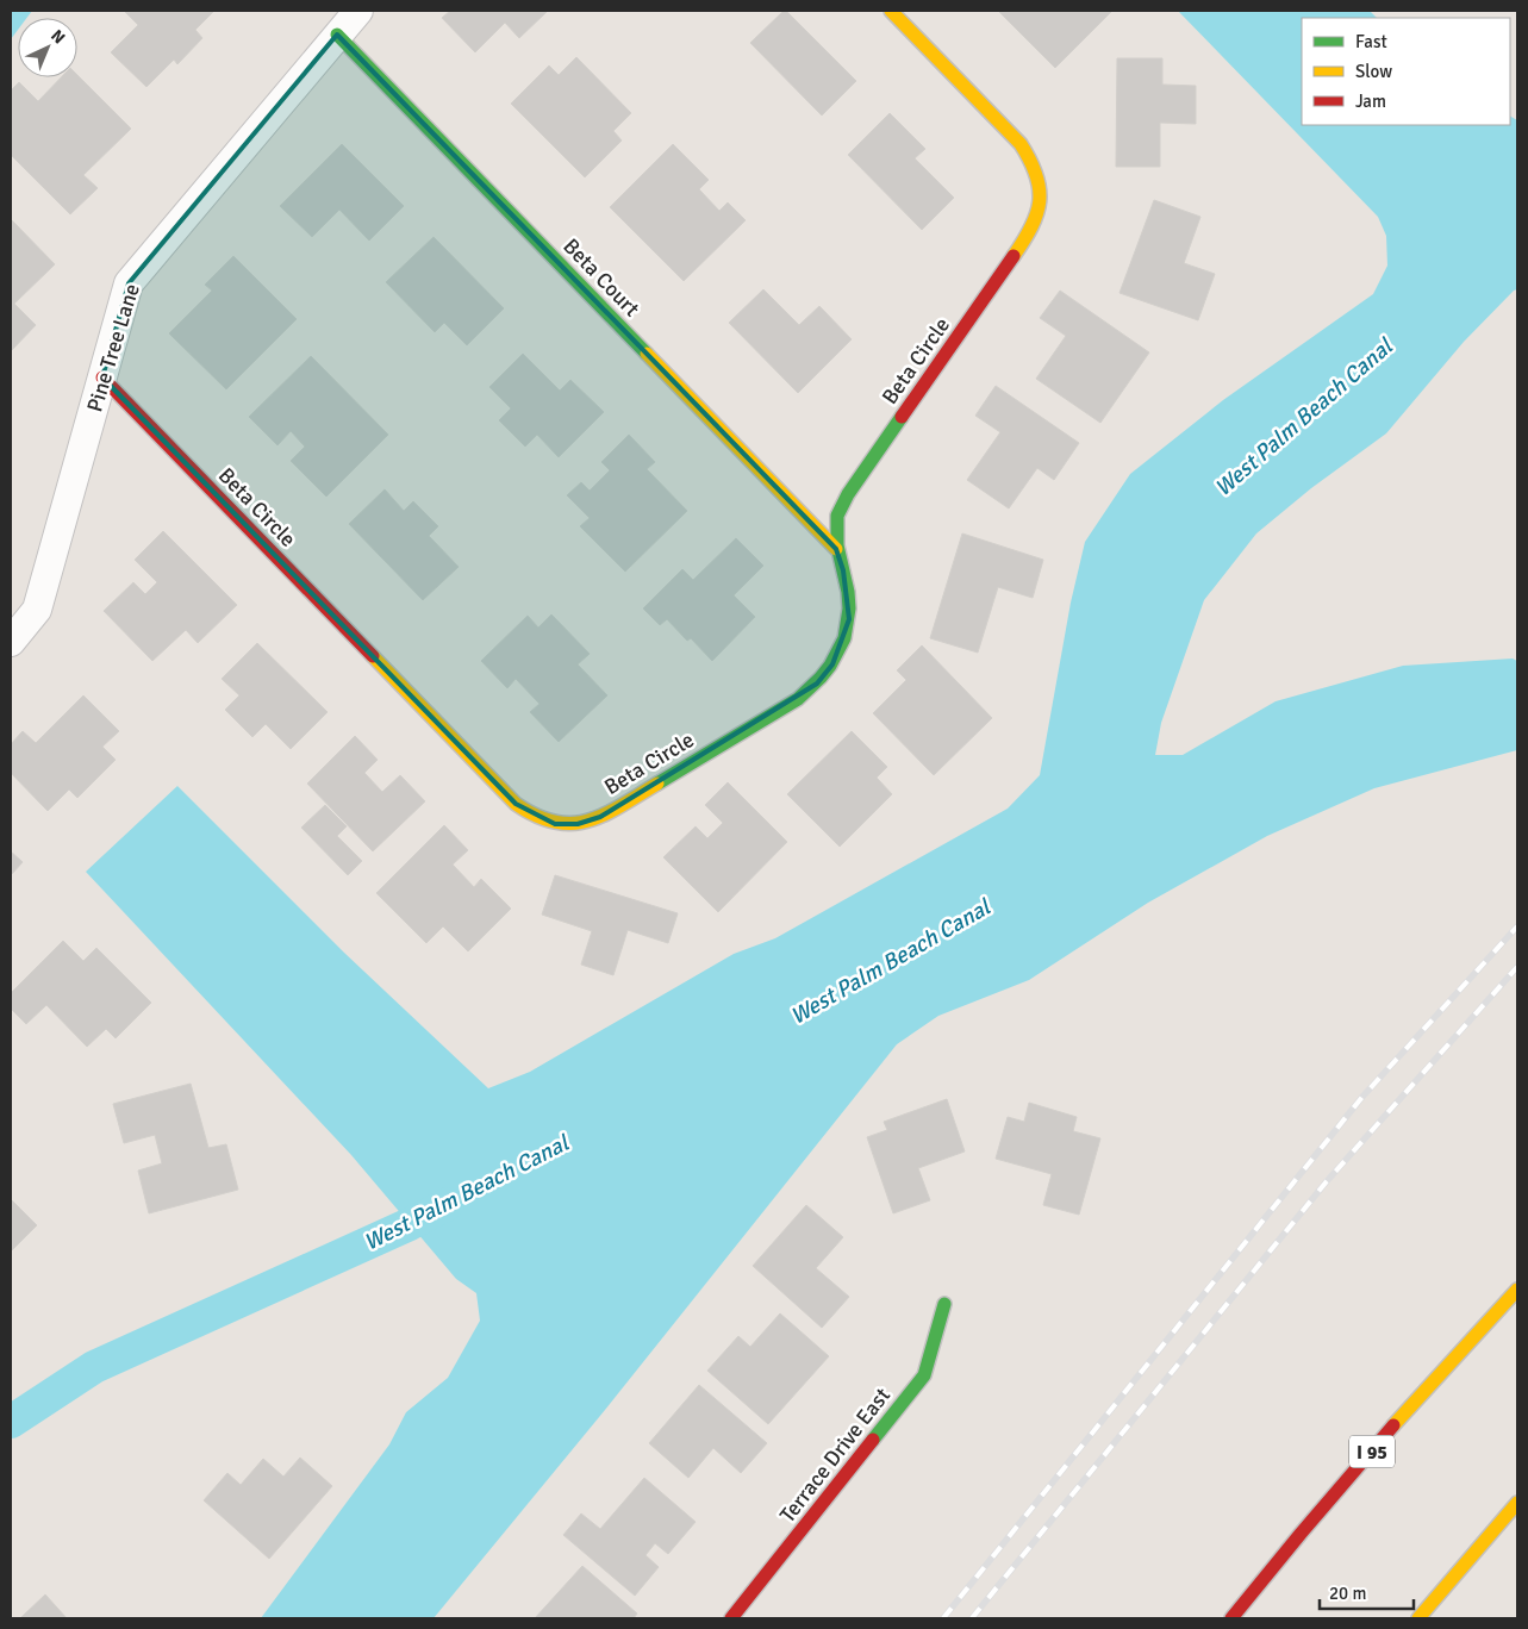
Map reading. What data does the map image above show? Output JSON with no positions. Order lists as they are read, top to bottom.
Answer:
{
  "streets": {
    "main road": [
      "Beta Court",
      "Beta Circle",
      "I 95",
      "Terrace Drive East"
    ],
    "street": ["Pine Tree Lane"]
  },
  "crossings": [
    ["Beta Court", "Pine Tree Lane"],
    ["Beta Court", "Beta Circle"],
    ["Pine Tree Lane", "Beta Circle"]
  ],
  "water": ["West Palm Beach Canal"],
  "legend": ["Fast", "Slow", "Jam"],
  "scale_bar": "20 m",
  "north": "top right"
}
